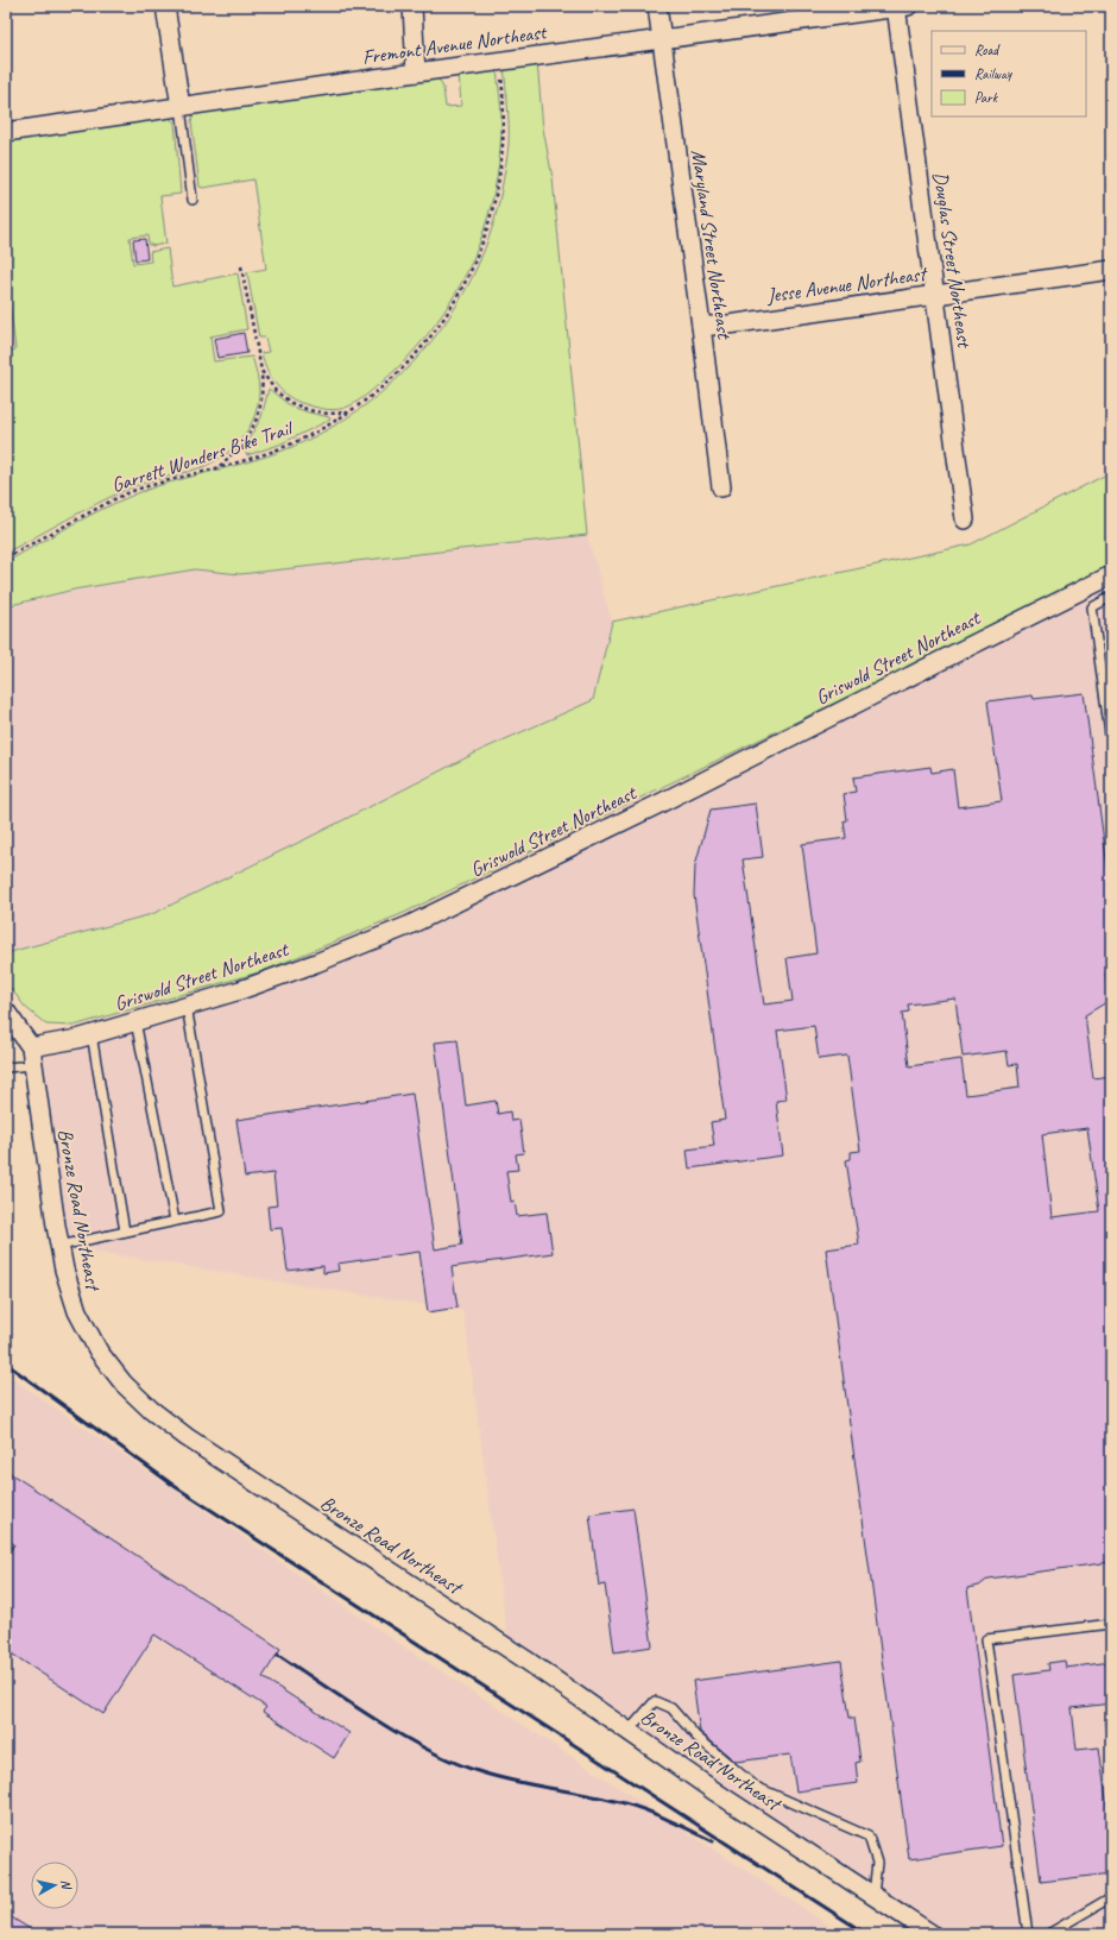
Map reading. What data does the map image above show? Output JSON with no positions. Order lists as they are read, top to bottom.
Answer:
{
  "streets": {
    "street": [
      "Fremont Avenue Northeast",
      "Maryland Street Northeast",
      "Douglas Street Northeast",
      "Jesse Avenue Northeast",
      "Griswold Street Northeast",
      "Bronze Road Northeast"
    ],
    "path": ["Garrett Wonders Bike Trail"]
  },
  "crossings": [
    ["Fremont Avenue Northeast", "Maryland Street Northeast"],
    ["Fremont Avenue Northeast", "Douglas Street Northeast"],
    ["Fremont Avenue Northeast", "Garrett Wonders Bike Trail"],
    ["Maryland Street Northeast", "Jesse Avenue Northeast"],
    ["Douglas Street Northeast", "Jesse Avenue Northeast"],
    ["Griswold Street Northeast", "Bronze Road Northeast"]
  ],
  "legend": ["Road", "Railway", "Park"],
  "north": "right"
}
